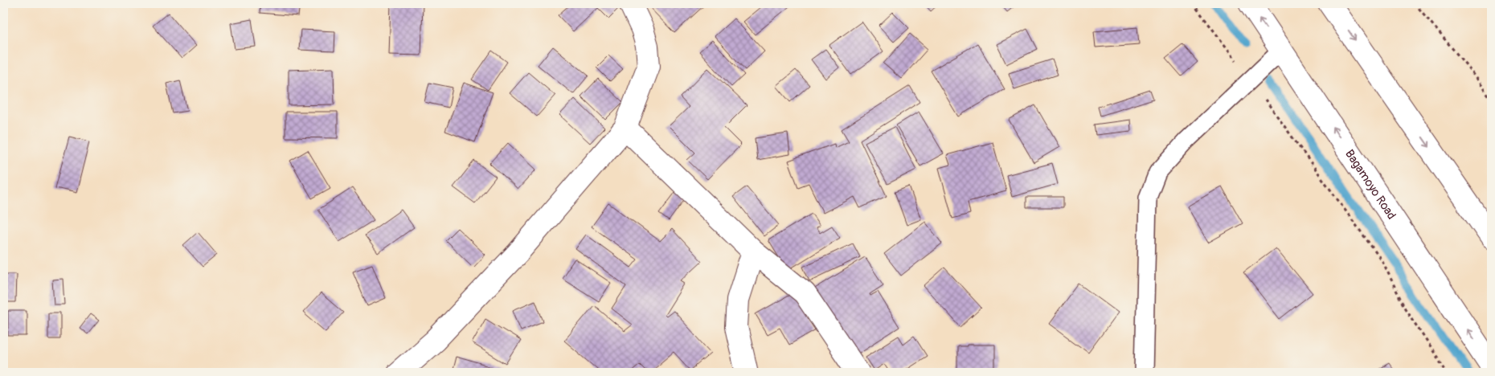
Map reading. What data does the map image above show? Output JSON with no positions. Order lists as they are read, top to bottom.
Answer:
{
  "streets": {
    "main road": ["Bagamoyo Road"]
  }
}
